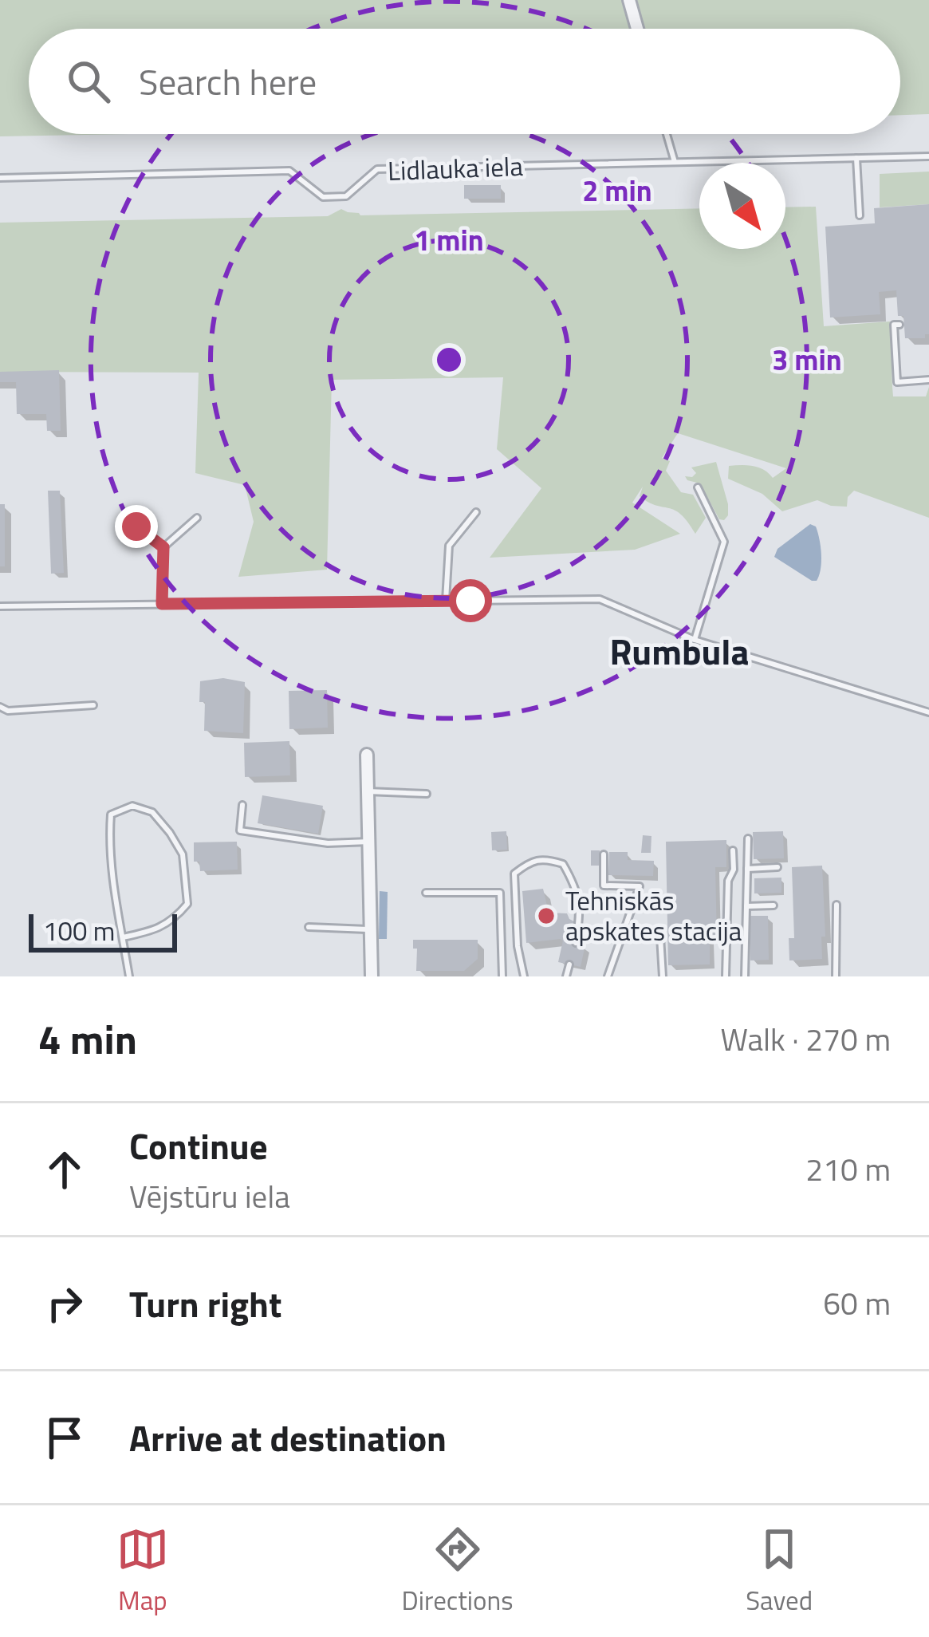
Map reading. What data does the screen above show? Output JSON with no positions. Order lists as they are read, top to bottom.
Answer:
{
  "streets": {
    "lane": ["Lidlauka iela"]
  },
  "districts": ["Rumbula"],
  "places": ["Tehniskās apskates stacija"],
  "scale_bar": "100 m",
  "north": "bottom right",
  "page": {
    "search": "Search here",
    "scale": "100 m",
    "heading": ["4 min", "Walk · 270 m"],
    "list": [
      ["Continue", "Vējstūru iela", "210 m"],
      ["Turn right", "60 m"],
      "Arrive at destination"
    ],
    "nav": ["Map", "Directions", "Saved"]
  },
  "rings": ["2 min", "1 min", "3 min"]
}
